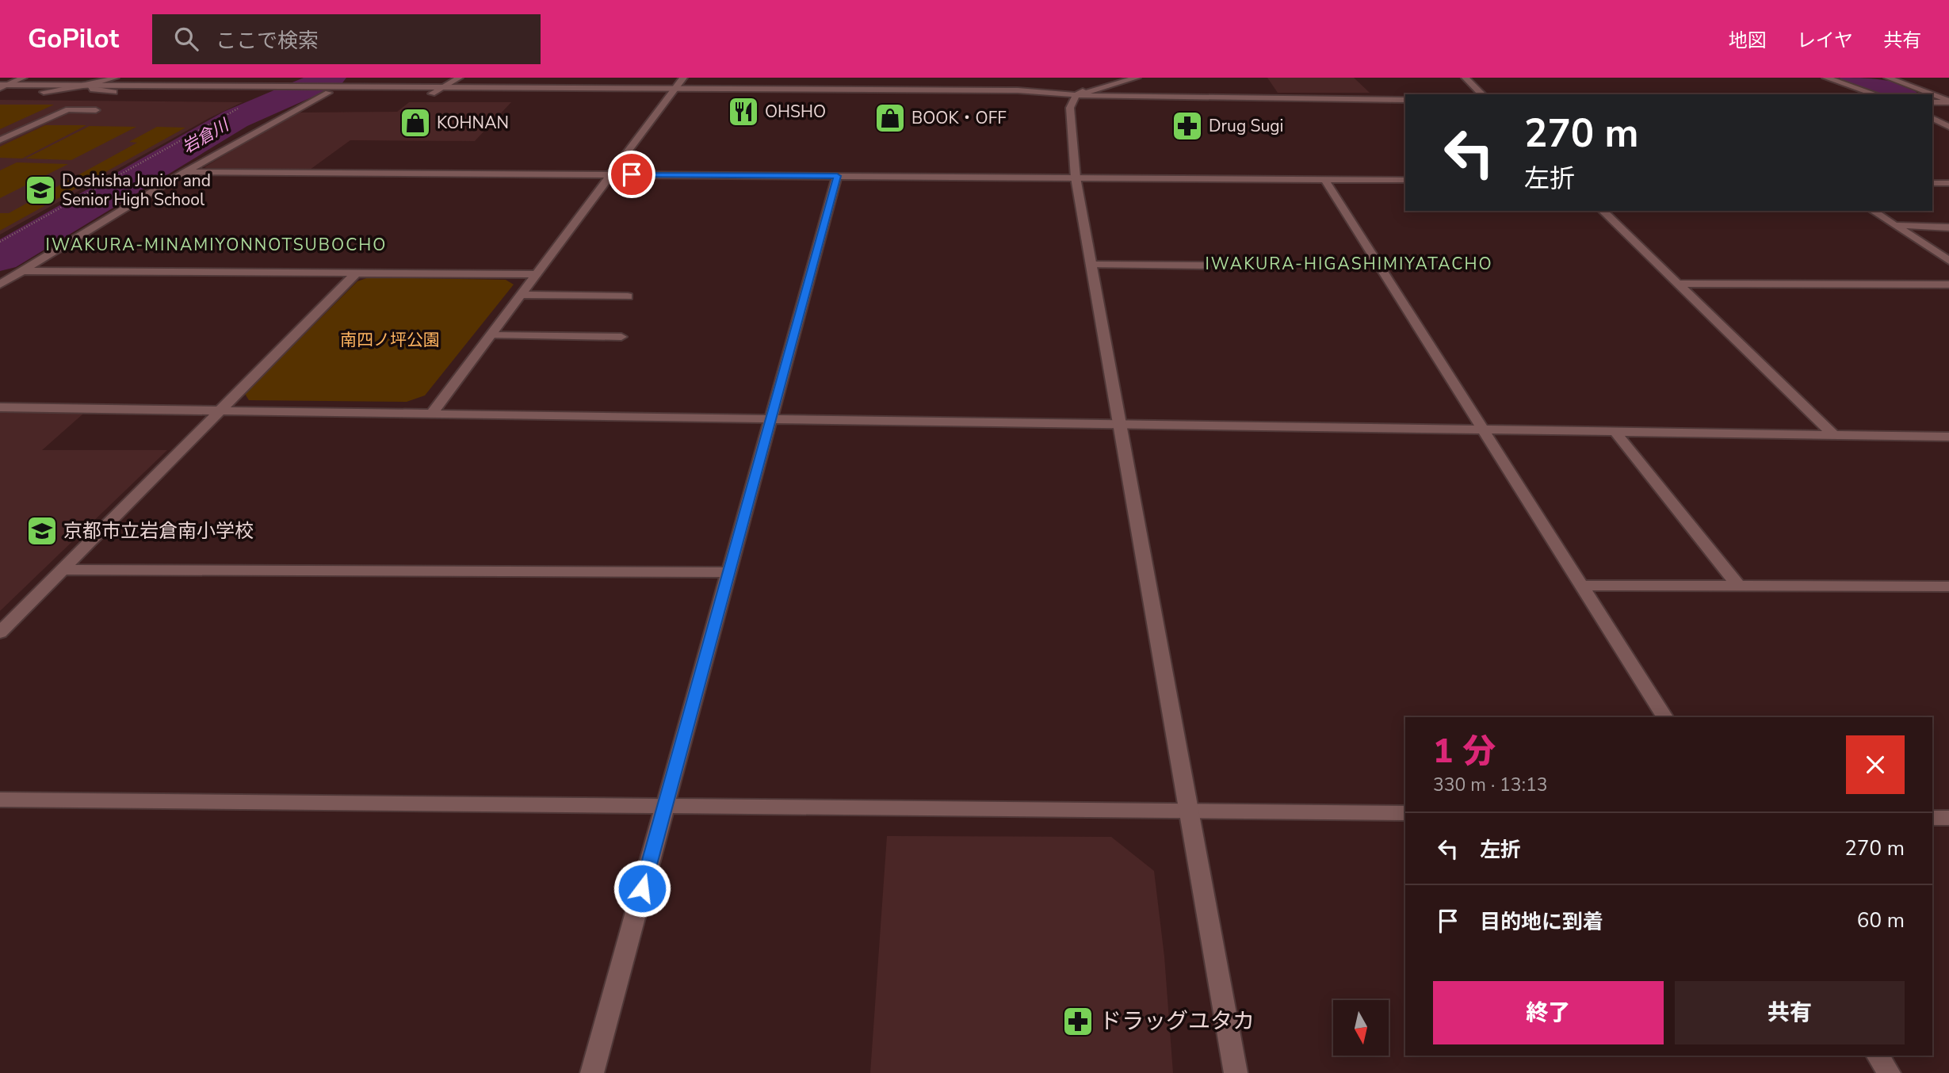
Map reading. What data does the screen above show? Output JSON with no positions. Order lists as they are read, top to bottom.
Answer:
{
  "districts": ["IWAKURA-MINAMIYONNOTSUBOCHO", "IWAKURA-HIGASHIMIYATACHO"],
  "water": ["岩倉川"],
  "parks": ["南四ノ坪公園"],
  "places": {
    "restaurant": ["OHSHO"],
    "shop": ["BOOK・OFF", "KOHNAN"],
    "pharmacy": ["Drug Sugi", "ドラッグユタカ"],
    "school or university": ["Doshisha Junior and Senior High School", "京都市立岩倉南小学校"]
  },
  "north": "bottom",
  "page": {
    "header": "GoPilot",
    "search": "ここで検索",
    "nav": ["地図", "レイヤ", "共有"],
    "turn": ["270 m", "左折"],
    "heading": ["1 分", "330 m · 13:13"],
    "list": [
      {
        "name": "左折",
        "value": "270 m"
      },
      {
        "name": "目的地に到着",
        "value": "60 m"
      }
    ],
    "buttons": ["終了", "共有"]
  }
}
